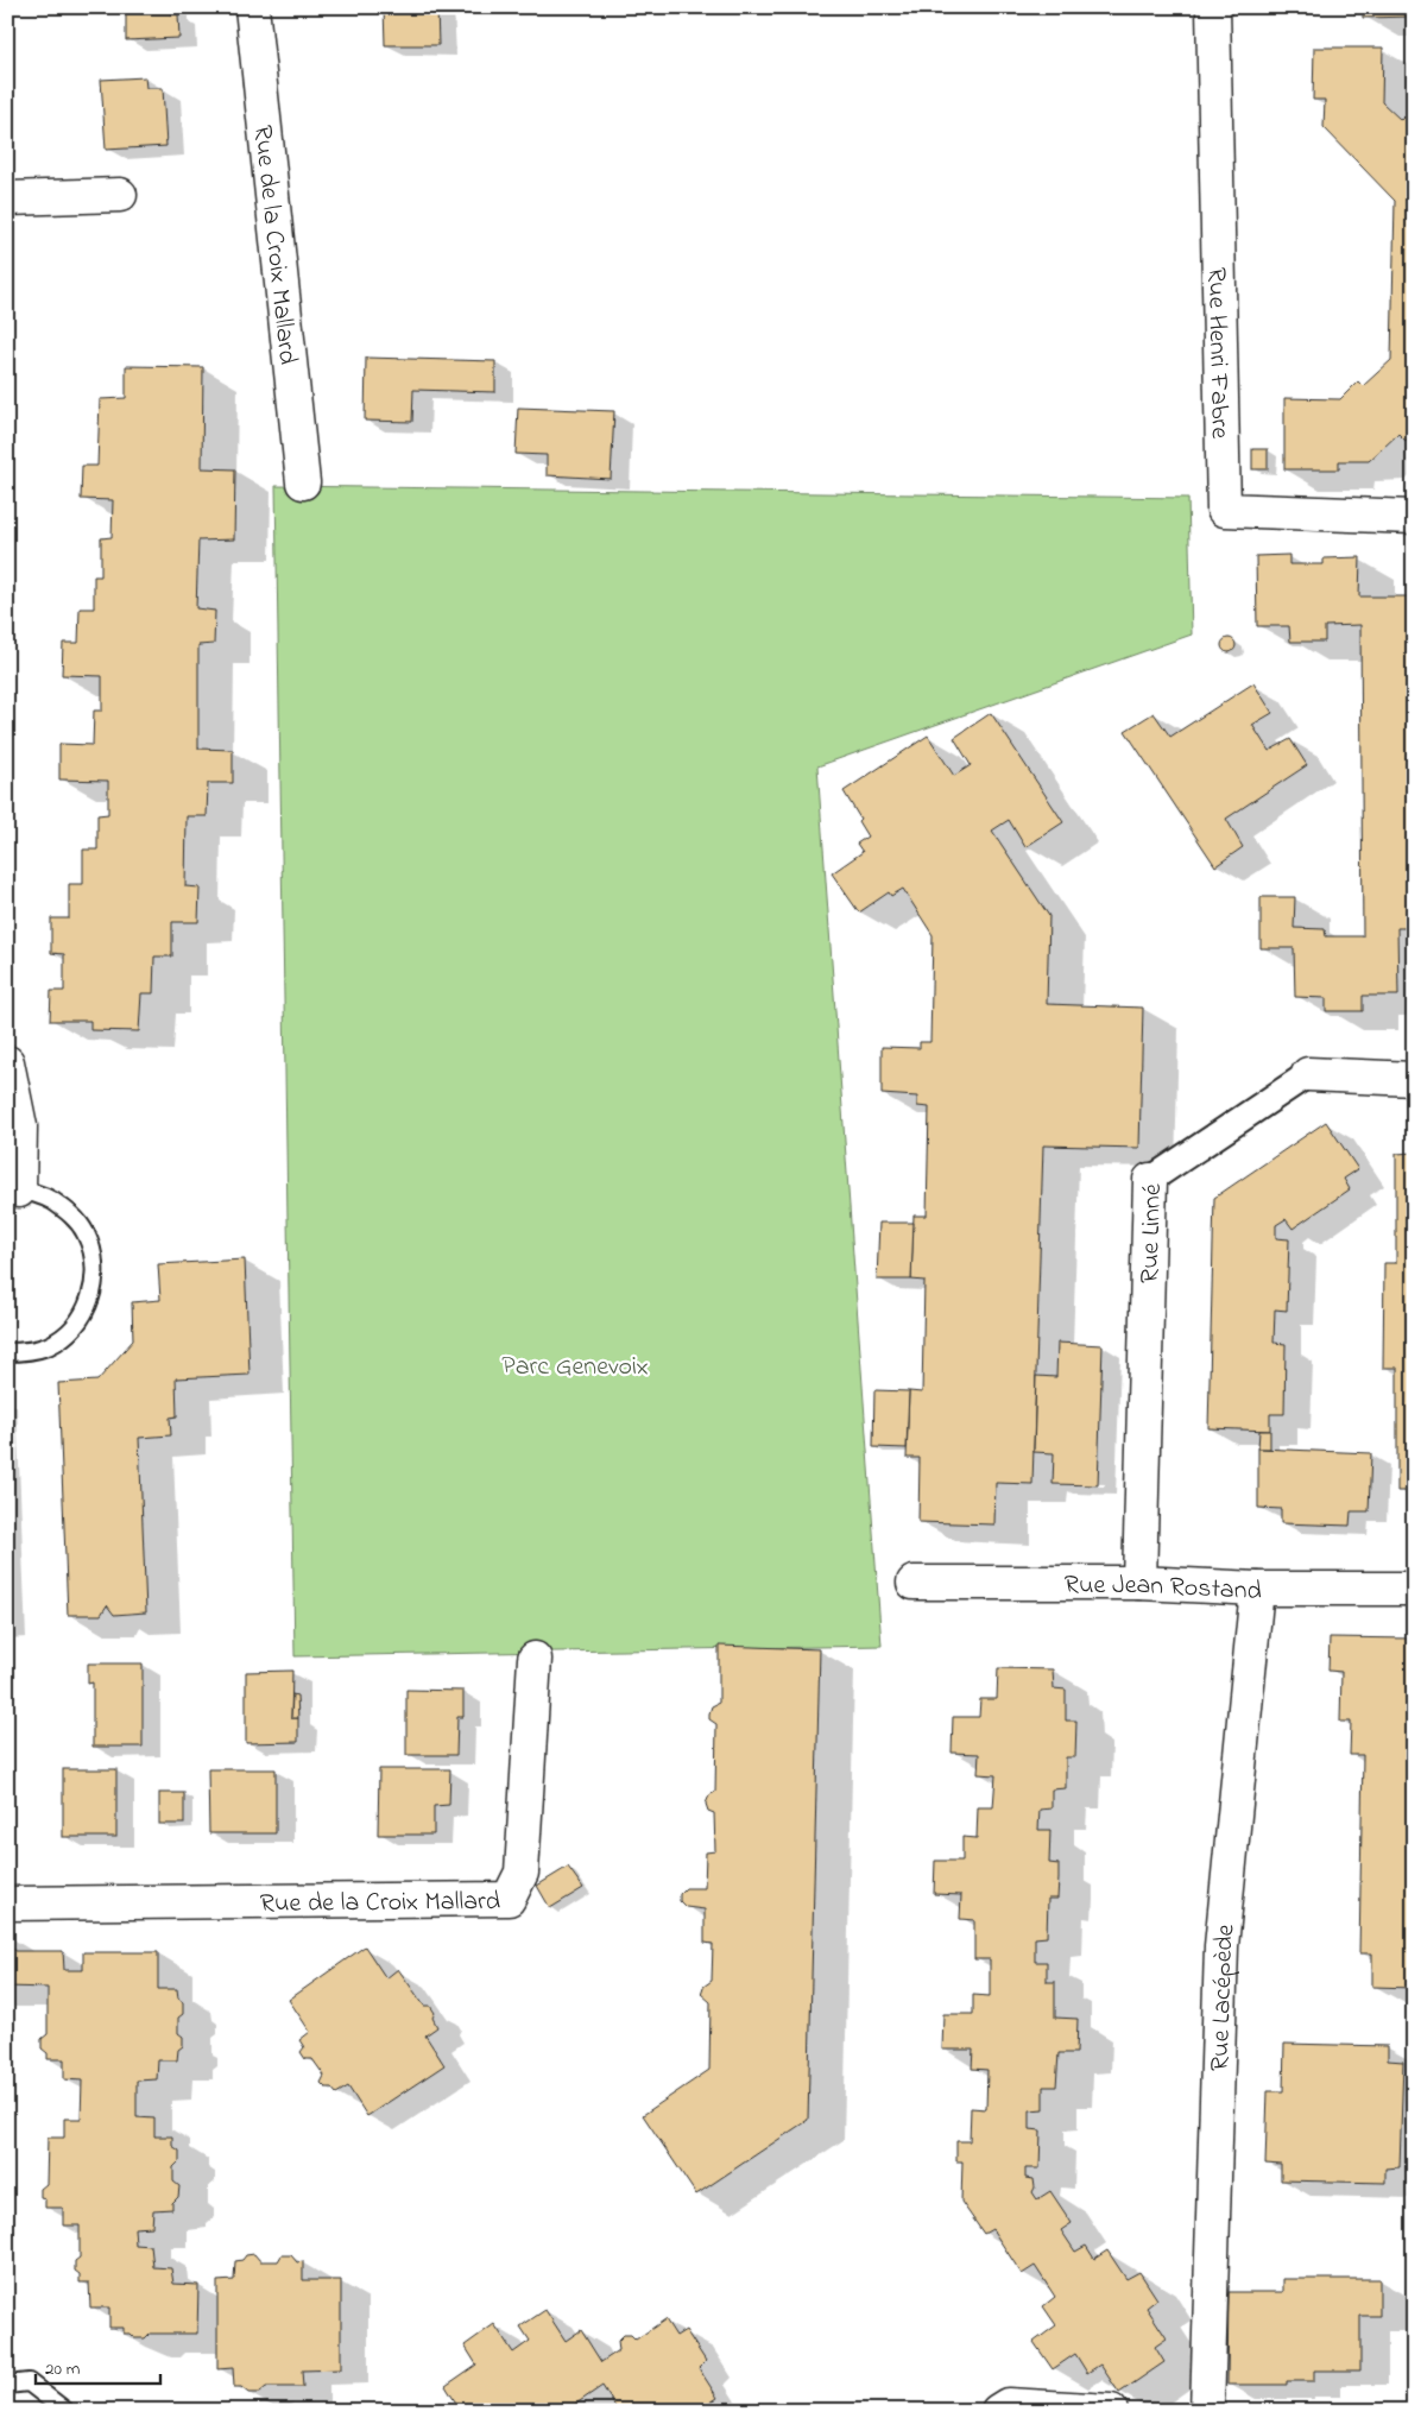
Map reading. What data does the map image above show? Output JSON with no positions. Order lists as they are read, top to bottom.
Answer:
{
  "streets": {
    "street": [
      "Rue de la Croix Mallard",
      "Rue Henri Fabre",
      "Rue Linné",
      "Rue Jean Rostand",
      "Rue Lacépède"
    ]
  },
  "crossings": [
    ["Rue Linné", "Rue Jean Rostand"],
    ["Rue Jean Rostand", "Rue Lacépède"]
  ],
  "parks": ["Parc Genevoix"],
  "scale_bar": "20 m"
}
